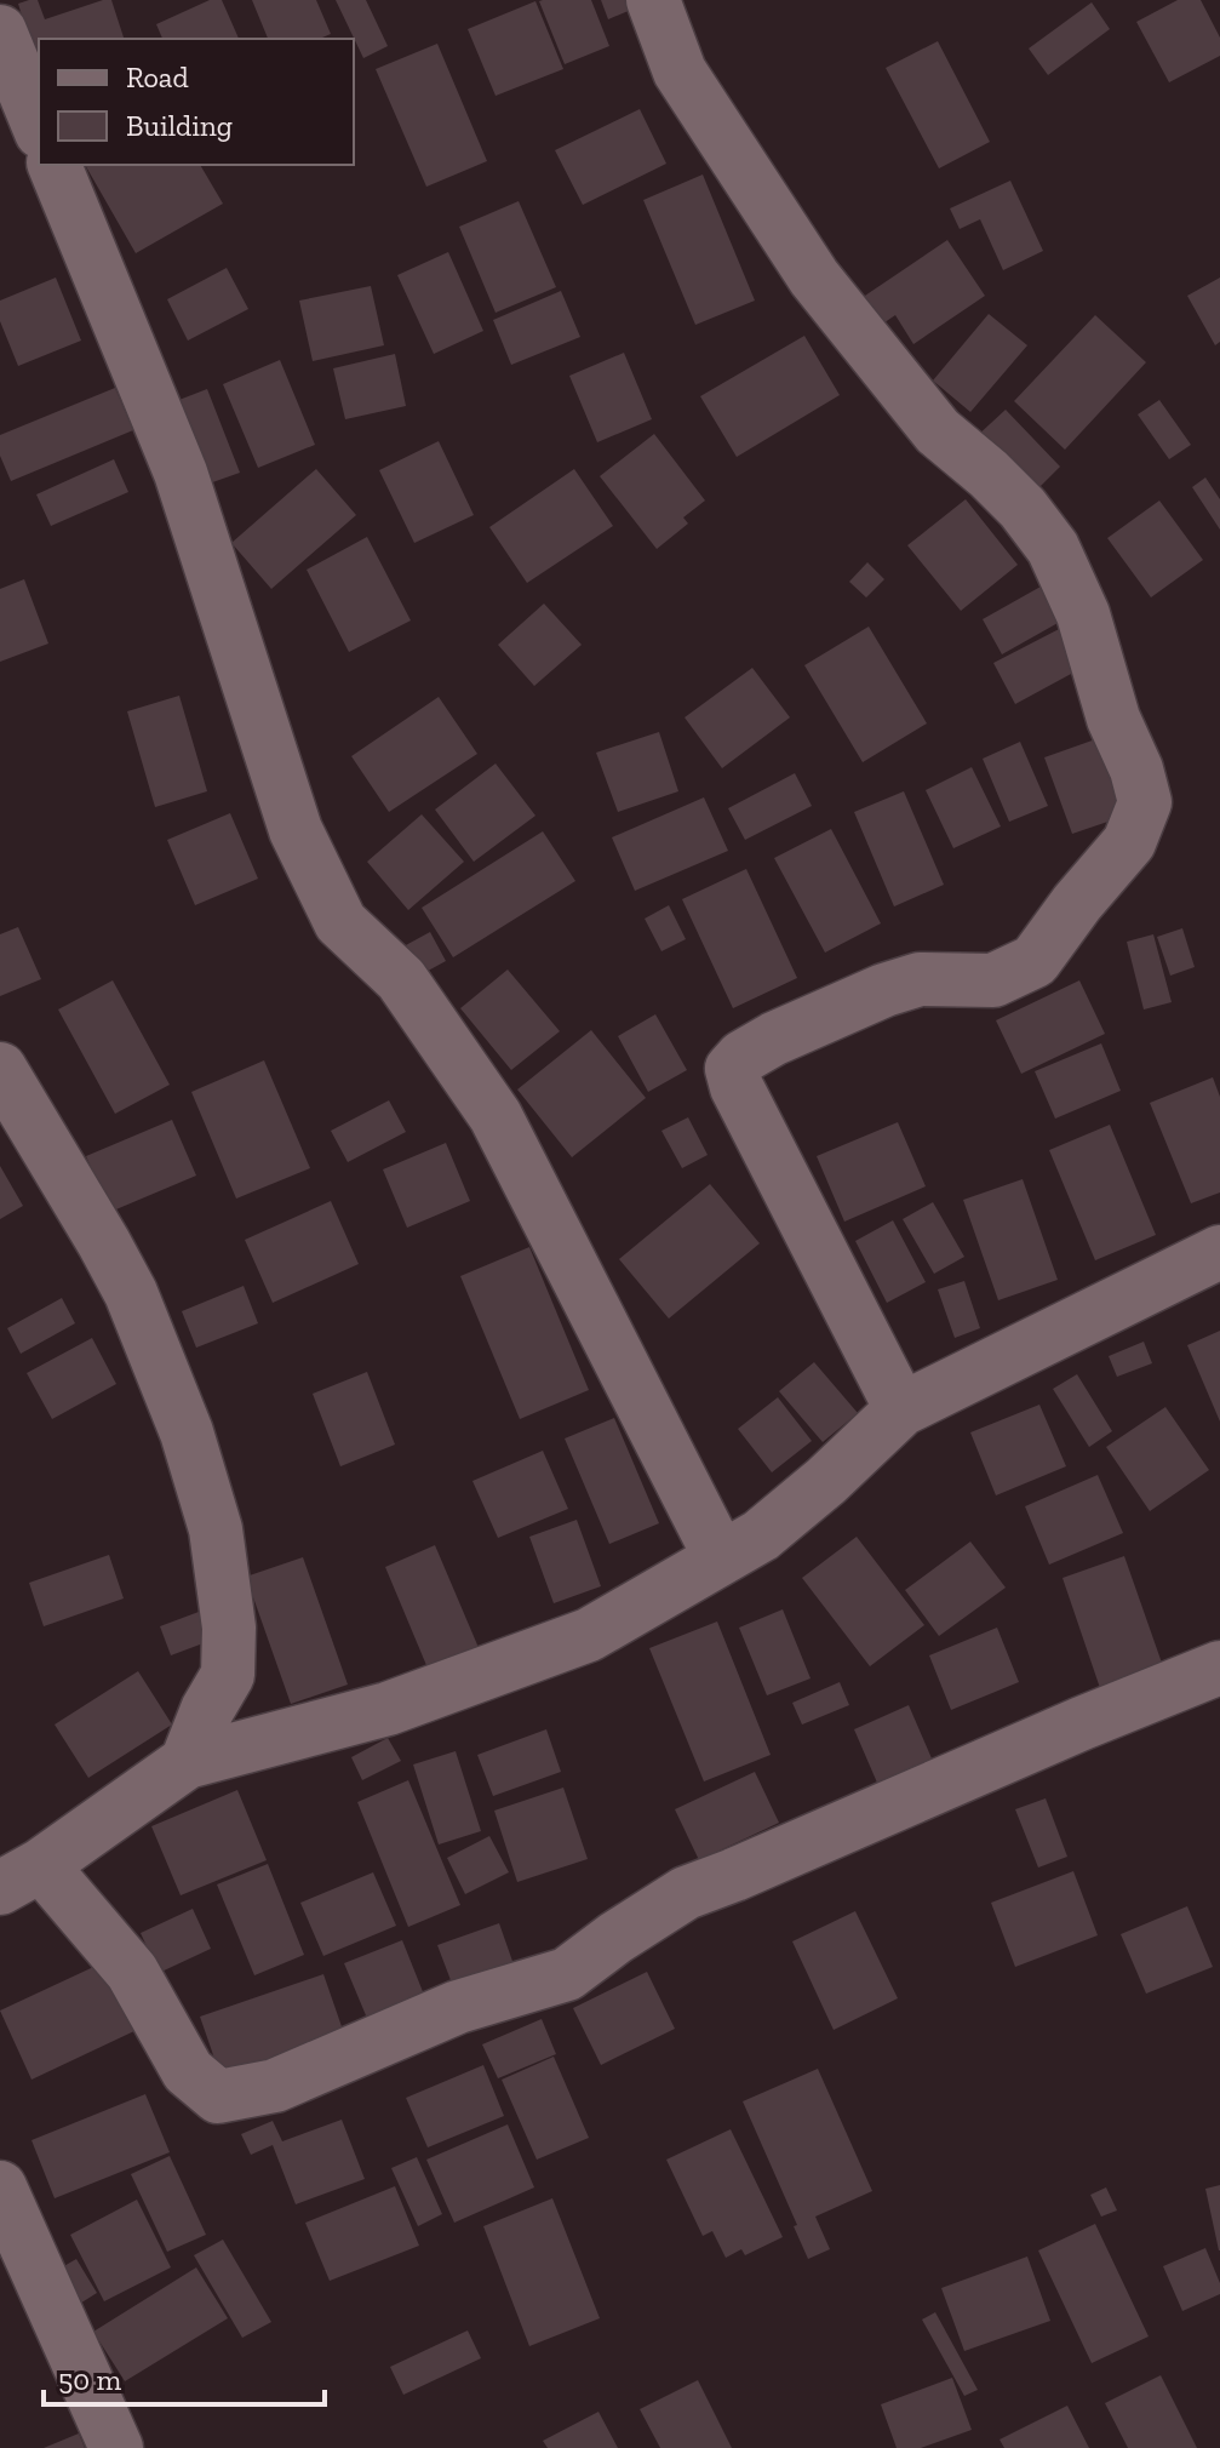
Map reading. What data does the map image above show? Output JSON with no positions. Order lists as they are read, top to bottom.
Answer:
{
  "legend": ["Road", "Building"],
  "scale_bar": "50 m"
}
